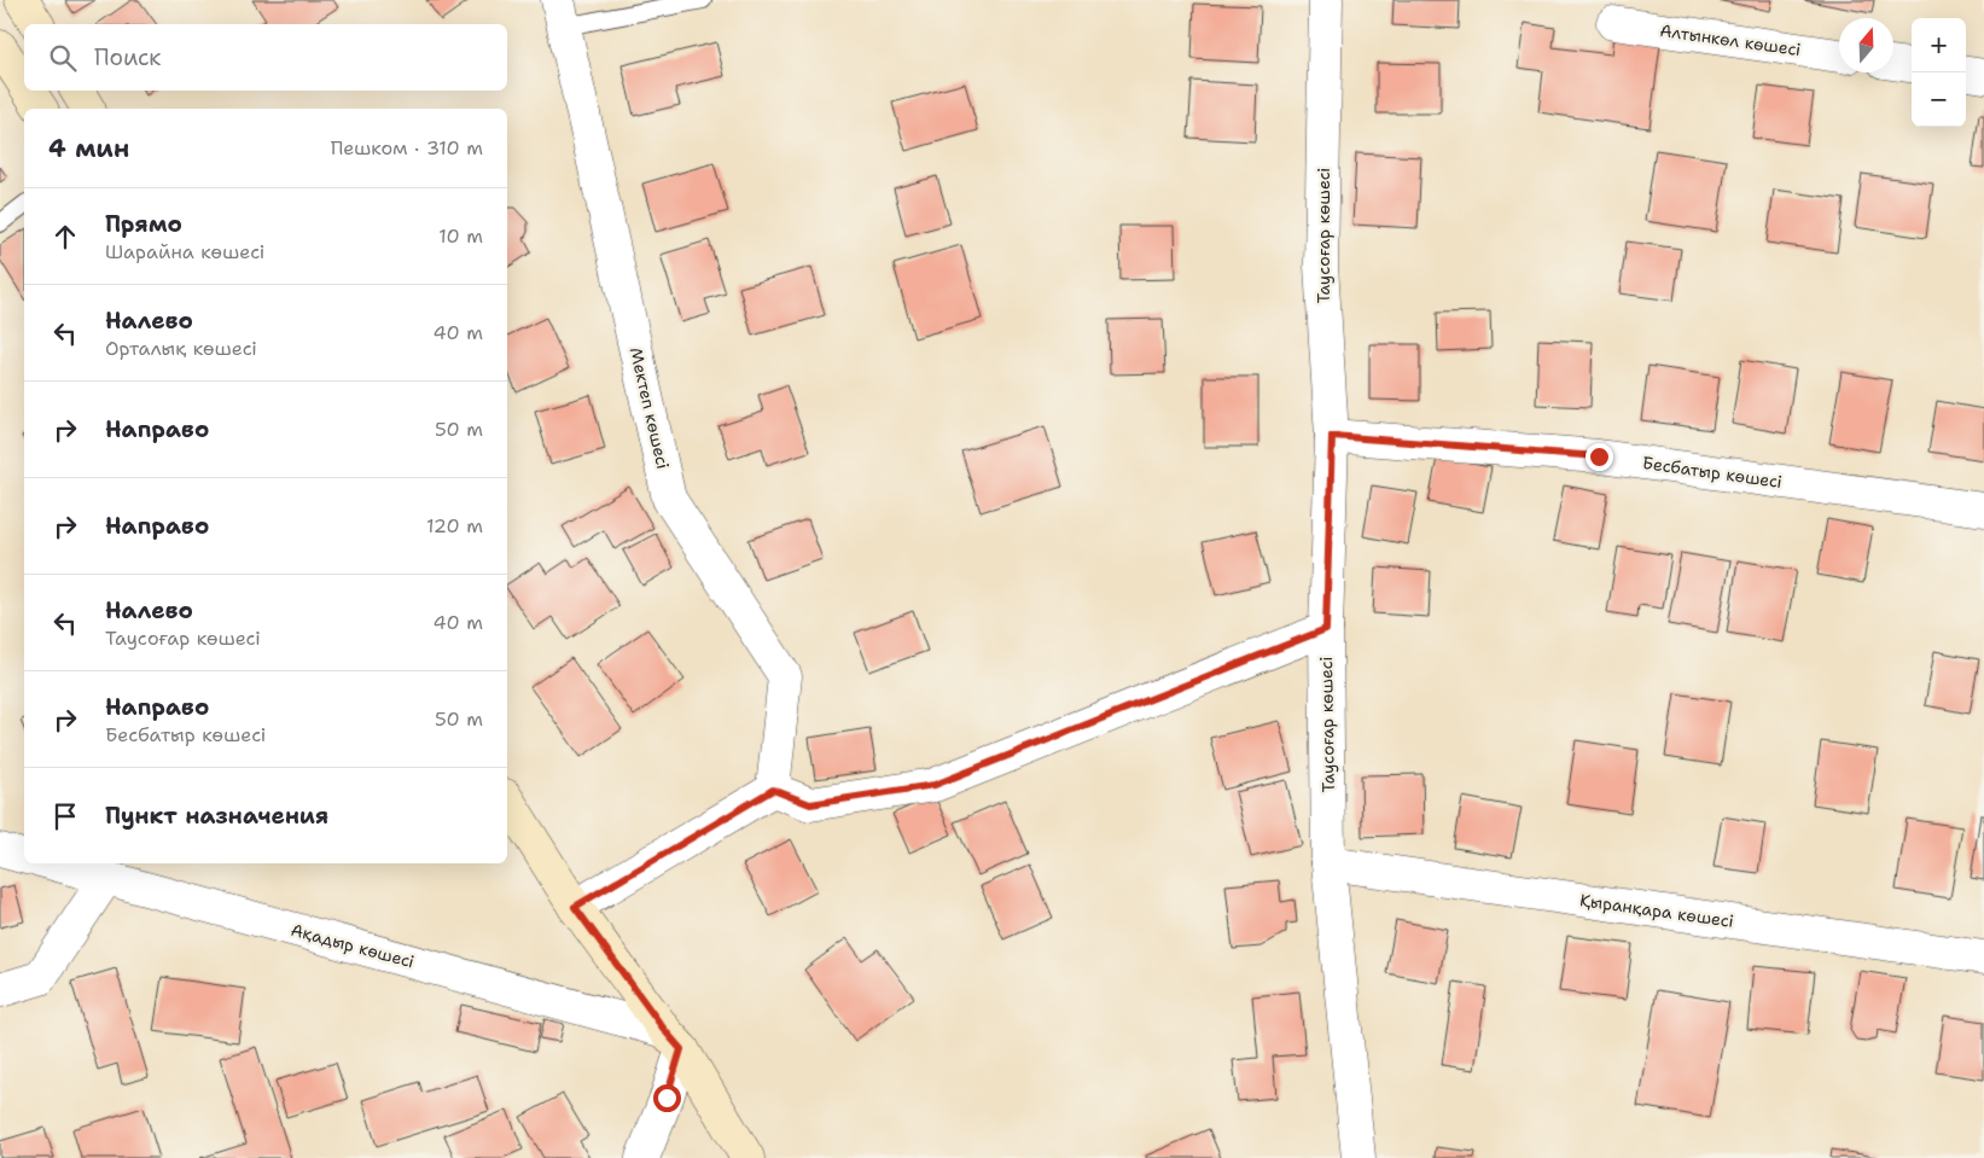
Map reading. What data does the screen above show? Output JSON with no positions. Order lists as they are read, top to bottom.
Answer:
{
  "streets": {
    "street": [
      "Алтынкөл көшесі",
      "Тауcоғар көшесі",
      "Мектеп көшесі",
      "Бесбатыр көшесі",
      "Қыранқара көшесі",
      "Ақадыр көшесі"
    ]
  },
  "crossings": [
    ["Тауcоғар көшесі", "Бесбатыр көшесі"],
    ["Тауcоғар көшесі", "Қыранқара көшесі"]
  ],
  "north": "top",
  "page": {
    "map_buttons": ["+", "−"],
    "search": "Поиск",
    "heading": ["4 мин", "Пешком · 310 m"],
    "list": [
      ["Прямо", "Шарайна көшесі", "10 m"],
      ["Налево", "Орталық көшесі", "40 m"],
      ["Направо", "50 m"],
      ["Направо", "120 m"],
      ["Налево", "Тауcоғар көшесі", "40 m"],
      ["Направо", "Бесбатыр көшесі", "50 m"],
      "Пункт назначения"
    ]
  }
}
